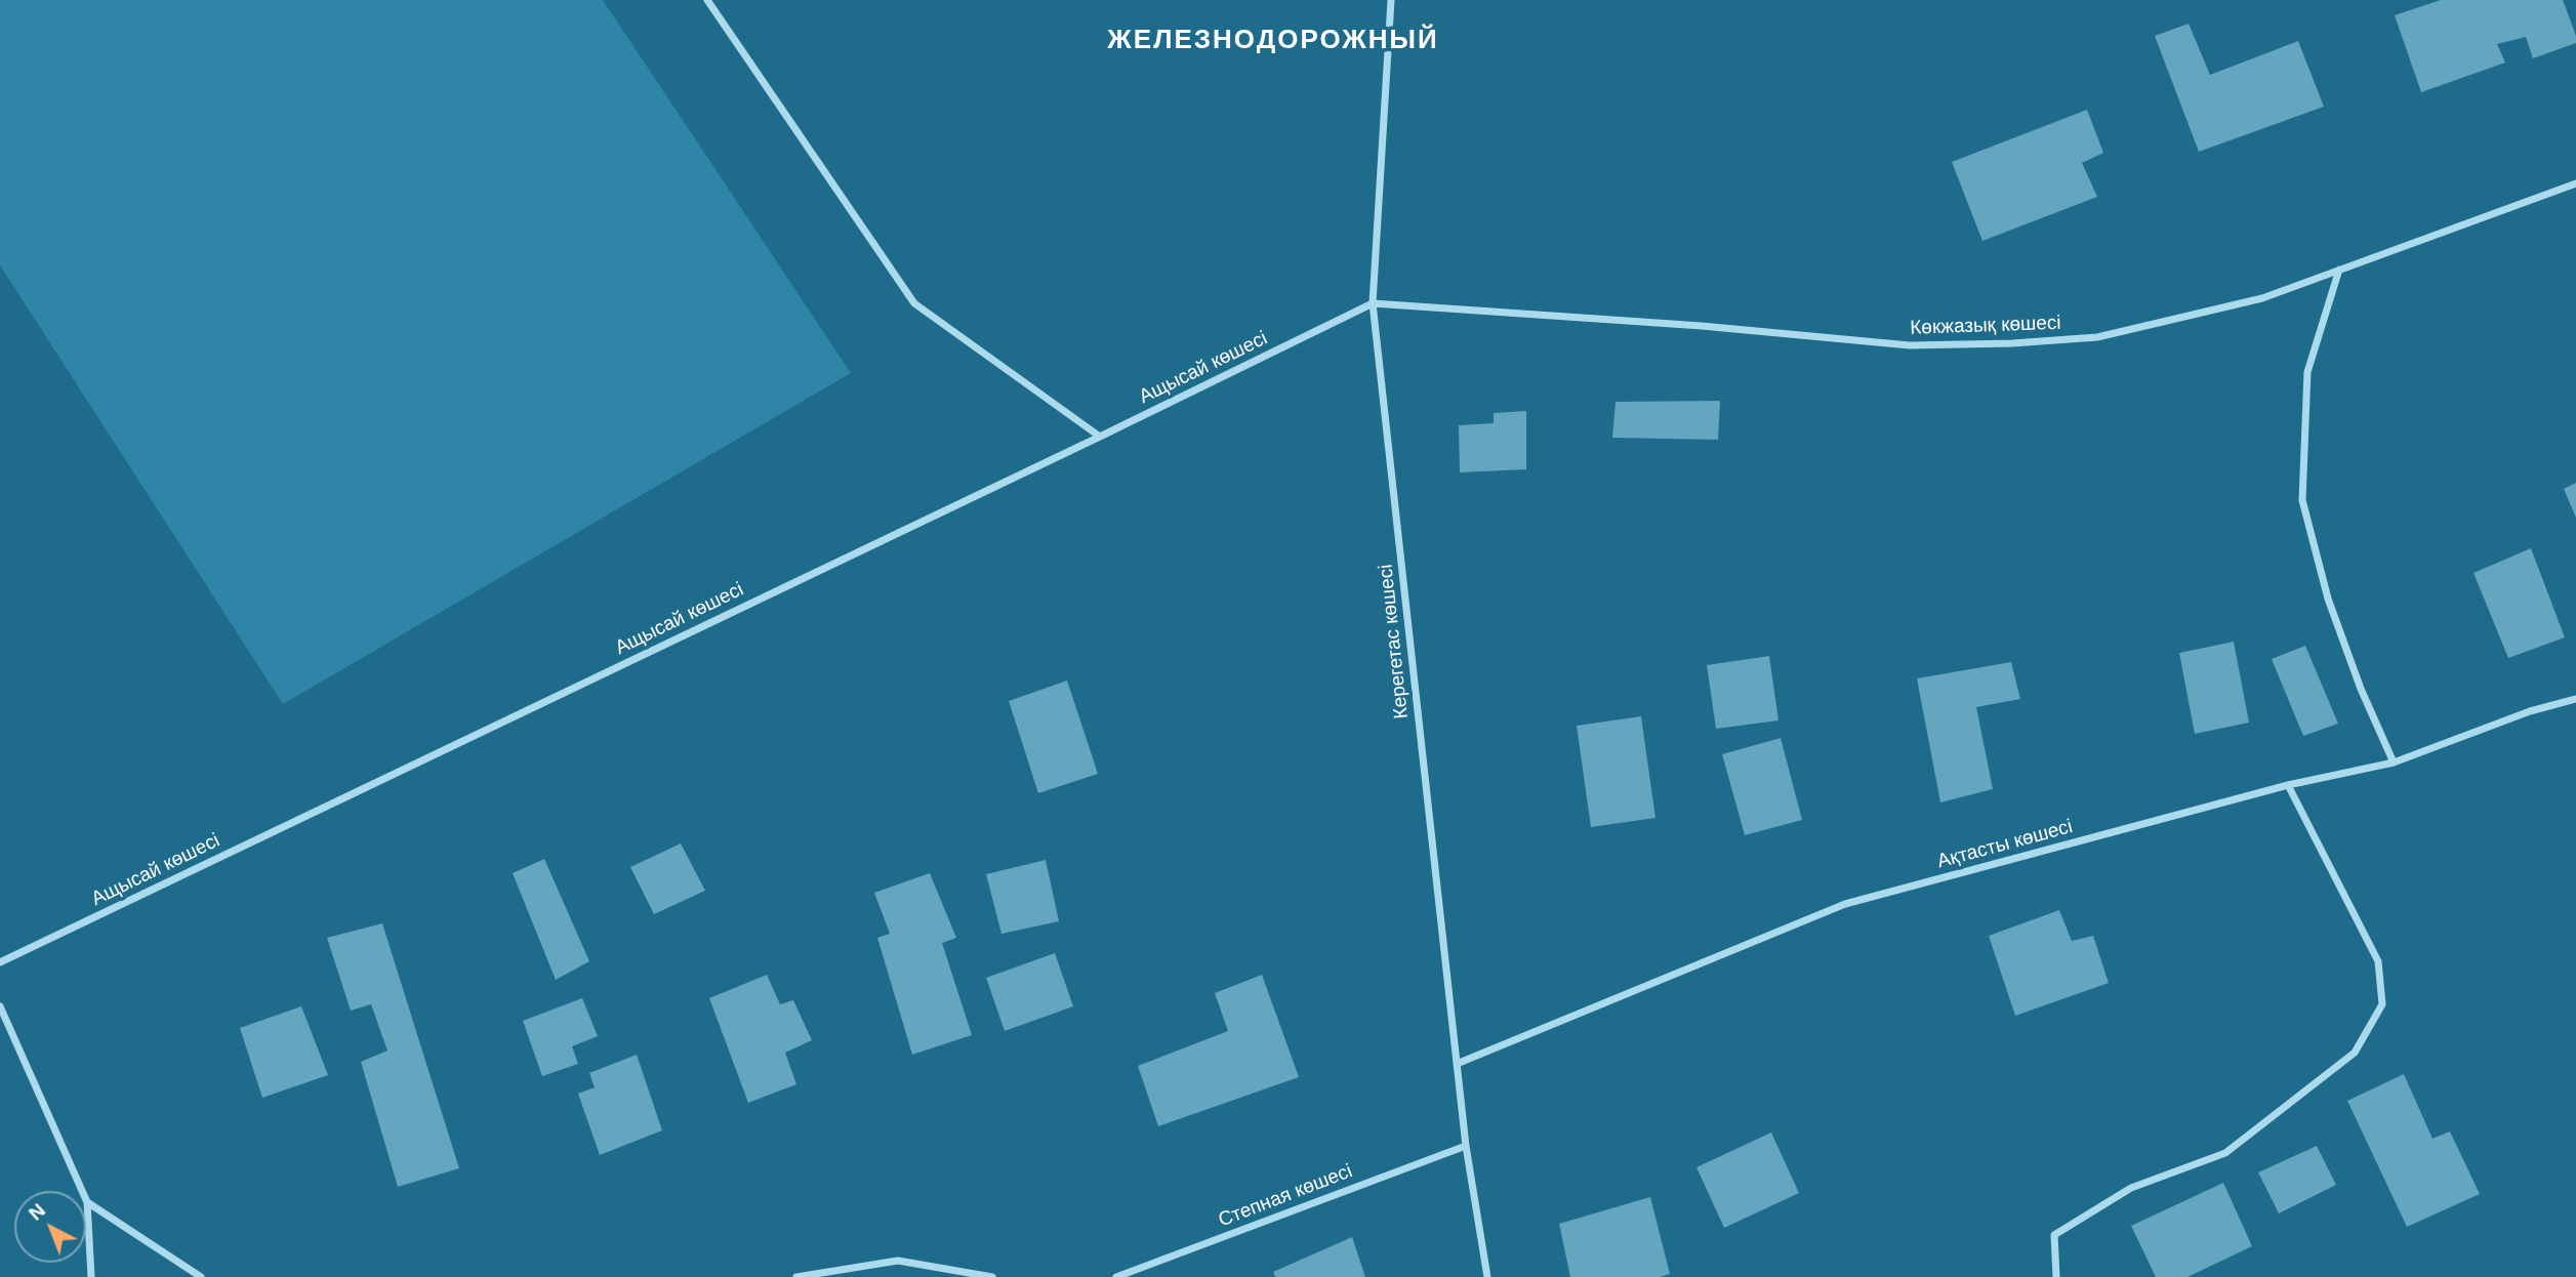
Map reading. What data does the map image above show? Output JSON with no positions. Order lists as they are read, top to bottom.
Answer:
{
  "streets": {
    "street": [
      "Көкжазық көшесі",
      "Ащысай көшесі",
      "Керегетас көшесі",
      "Ақтасты көшесі",
      "Степная көшесі"
    ]
  },
  "crossings": [
    ["Көкжазық көшесі", "Ащысай көшесі"],
    ["Көкжазық көшесі", "Керегетас көшесі"],
    ["Ащысай көшесі", "Керегетас көшесі"],
    ["Керегетас көшесі", "Ақтасты көшесі"],
    ["Керегетас көшесі", "Степная көшесі"]
  ],
  "districts": ["ЖЕЛЕЗНОДОРОЖНЫЙ"],
  "north": "top left"
}
